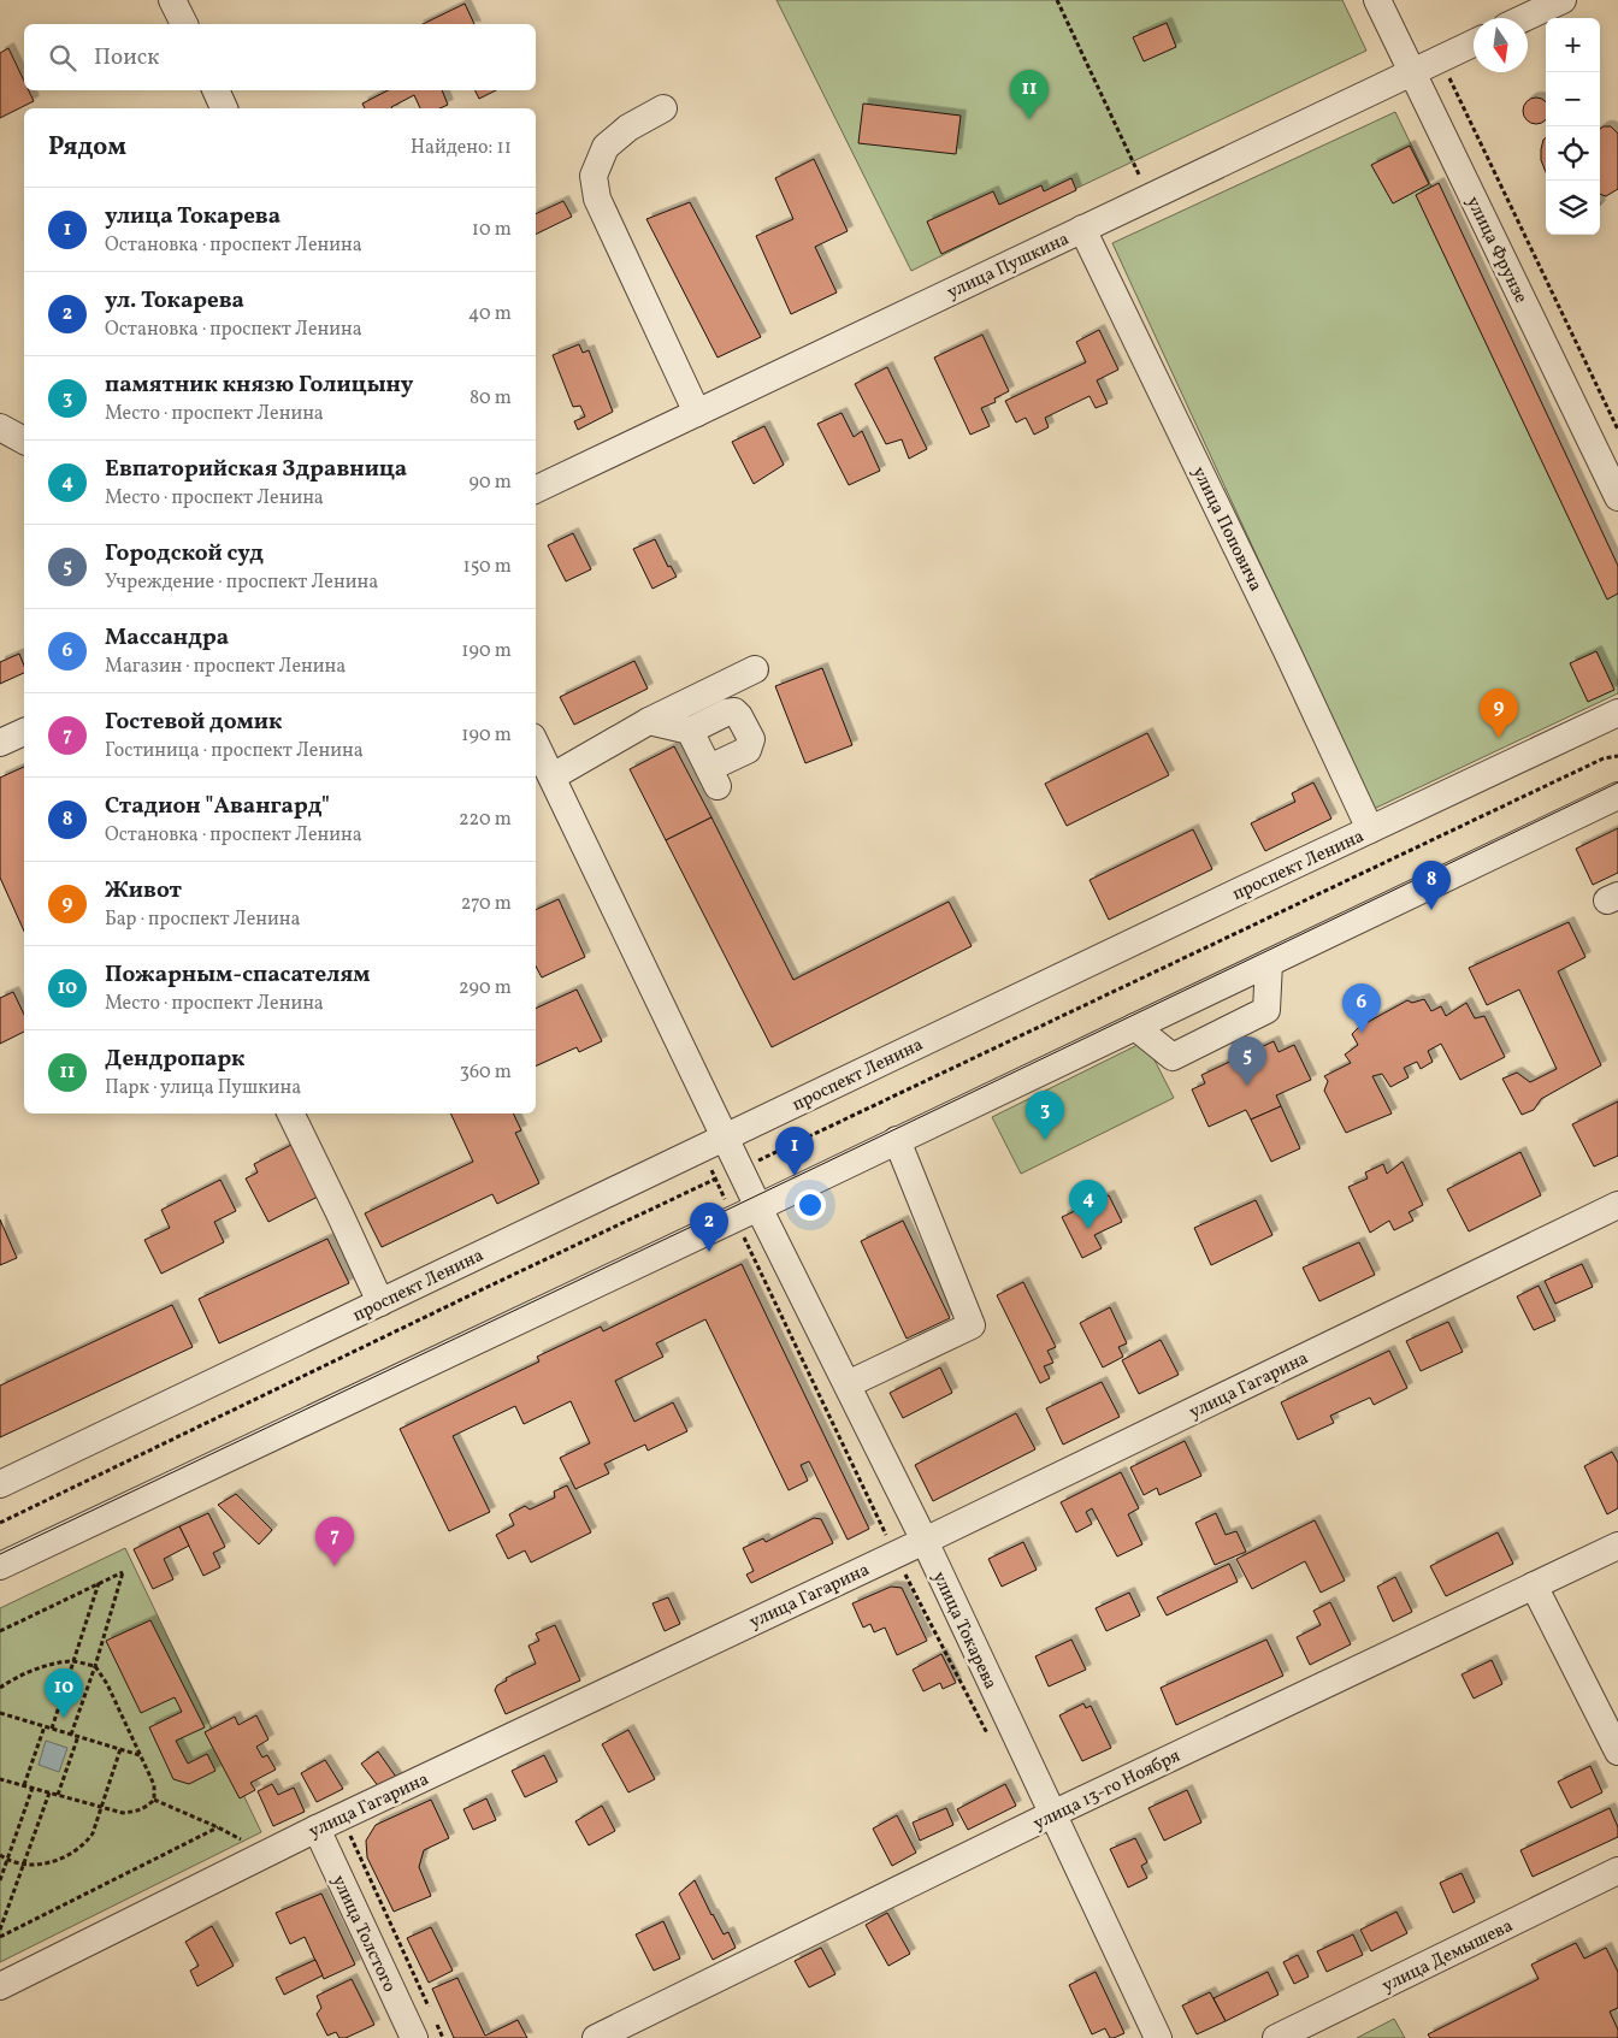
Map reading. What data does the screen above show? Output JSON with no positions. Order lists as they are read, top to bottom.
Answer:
{
  "streets": {
    "street": [
      "улица Фрунзе",
      "улица Пушкина",
      "улица Поповича",
      "проспект Ленина",
      "улица Гагарина",
      "улица Токарева",
      "улица 13-го Ноября",
      "улица Толстого",
      "улица Демышева"
    ]
  },
  "crossings": [
    ["улица Фрунзе", "улица Пушкина"],
    ["улица Пушкина", "улица Поповича"],
    ["улица Поповича", "проспект Ленина"],
    ["проспект Ленина", "улица Токарева"],
    ["улица Гагарина", "улица Токарева"],
    ["улица Гагарина", "улица Толстого"],
    ["улица Токарева", "улица 13-го Ноября"]
  ],
  "north": "bottom",
  "page": {
    "map_buttons": ["+", "−"],
    "search": "Поиск",
    "pins": [
      "11",
      "9",
      "8",
      "6",
      "5",
      "3",
      "1",
      "4",
      "2",
      "7",
      "10"
    ],
    "heading": ["Рядом", "Найдено: 11"],
    "list": [
      {
        "mark": "1",
        "name": "улица Токарева",
        "note": "Остановка · проспект Ленина",
        "value": "10 m"
      },
      {
        "mark": "2",
        "name": "ул. Токарева",
        "note": "Остановка · проспект Ленина",
        "value": "40 m"
      },
      {
        "mark": "3",
        "name": "памятник князю Голицыну",
        "note": "Место · проспект Ленина",
        "value": "80 m"
      },
      {
        "mark": "4",
        "name": "Евпаторийская Здравница",
        "note": "Место · проспект Ленина",
        "value": "90 m"
      },
      {
        "mark": "5",
        "name": "Городской суд",
        "note": "Учреждение · проспект Ленина",
        "value": "150 m"
      },
      {
        "mark": "6",
        "name": "Массандра",
        "note": "Магазин · проспект Ленина",
        "value": "190 m"
      },
      {
        "mark": "7",
        "name": "Гостевой домик",
        "note": "Гостиница · проспект Ленина",
        "value": "190 m"
      },
      {
        "mark": "8",
        "name": "Стадион \"Авангард\"",
        "note": "Остановка · проспект Ленина",
        "value": "220 m"
      },
      {
        "mark": "9",
        "name": "Живот",
        "note": "Бар · проспект Ленина",
        "value": "270 m"
      },
      {
        "mark": "10",
        "name": "Пожарным-спасателям",
        "note": "Место · проспект Ленина",
        "value": "290 m"
      },
      {
        "mark": "11",
        "name": "Дендропарк",
        "note": "Парк · улица Пушкина",
        "value": "360 m"
      }
    ]
  }
}
